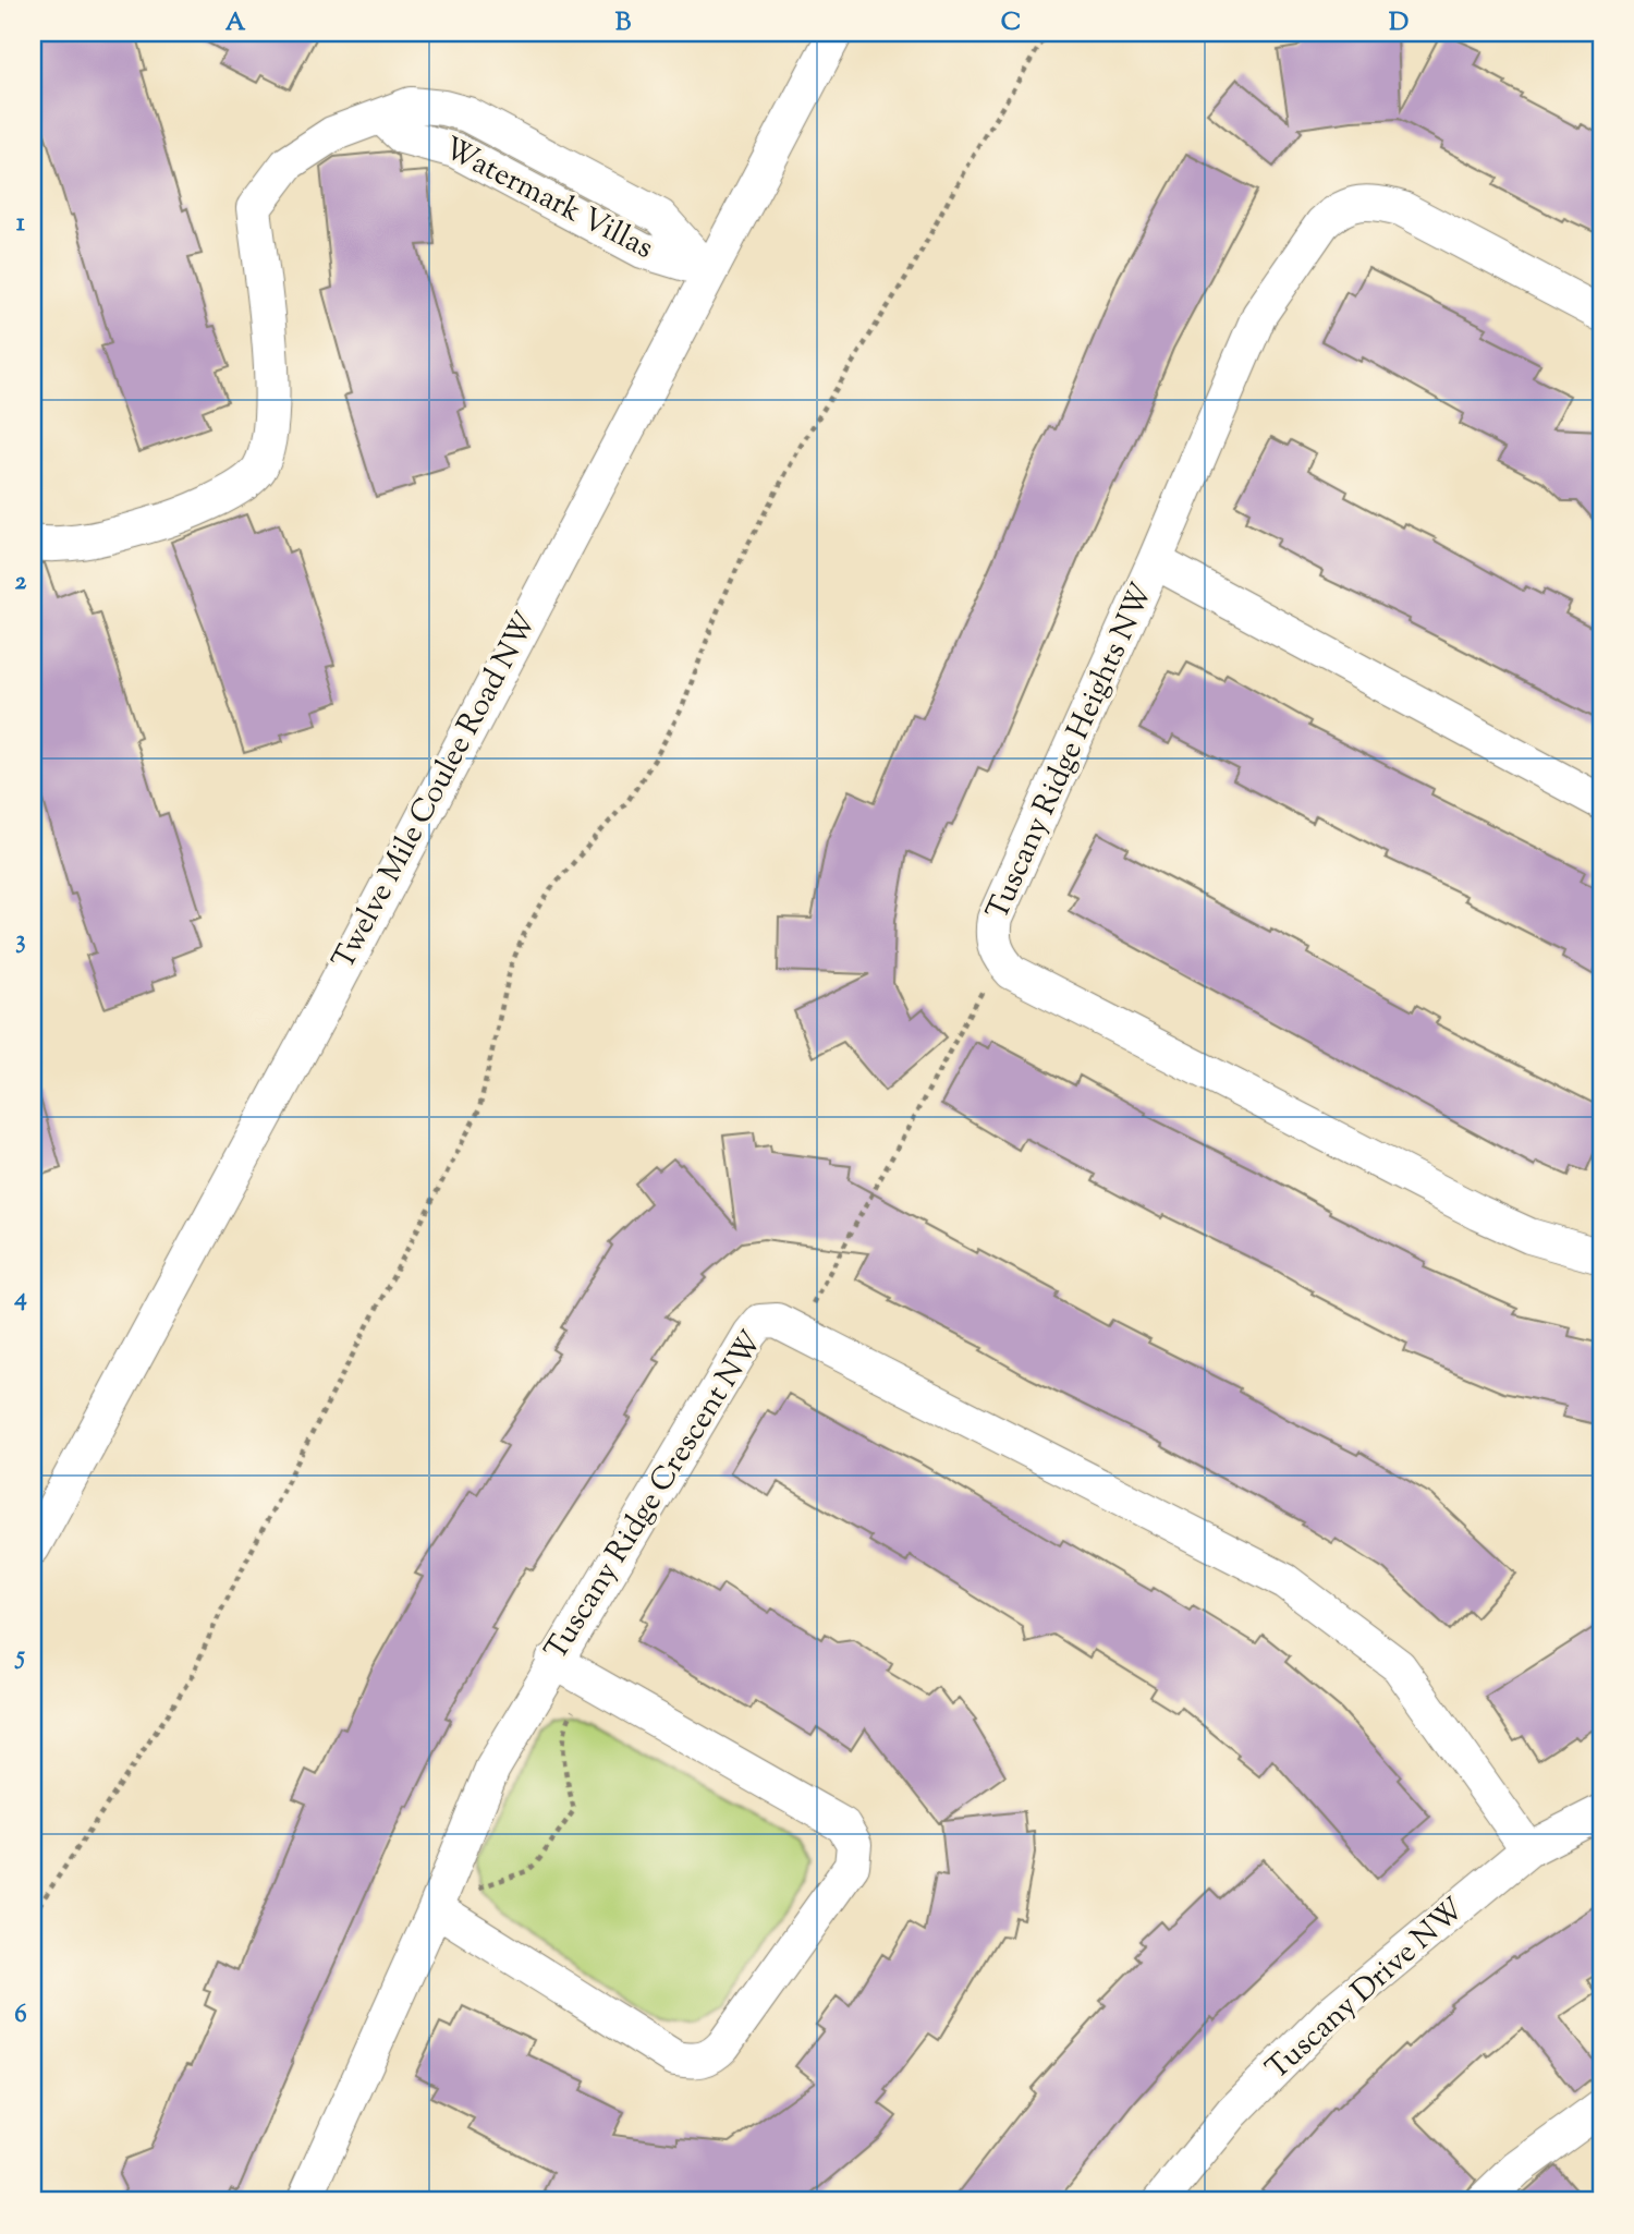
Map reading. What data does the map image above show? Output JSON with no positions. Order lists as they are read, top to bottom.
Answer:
{
  "streets": {
    "street": [
      "Watermark Villas",
      "Tuscany Ridge Heights NW",
      "Twelve Mile Coulee Road NW",
      "Tuscany Ridge Crescent NW",
      "Tuscany Drive NW"
    ]
  },
  "crossings": [
    ["Watermark Villas", "Twelve Mile Coulee Road NW"],
    ["Tuscany Ridge Crescent NW", "Tuscany Drive NW"]
  ],
  "grid": {
    "columns": [
      "A",
      "B",
      "C",
      "D"
    ],
    "rows": [
      "1",
      "2",
      "3",
      "4",
      "5",
      "6"
    ]
  }
}
